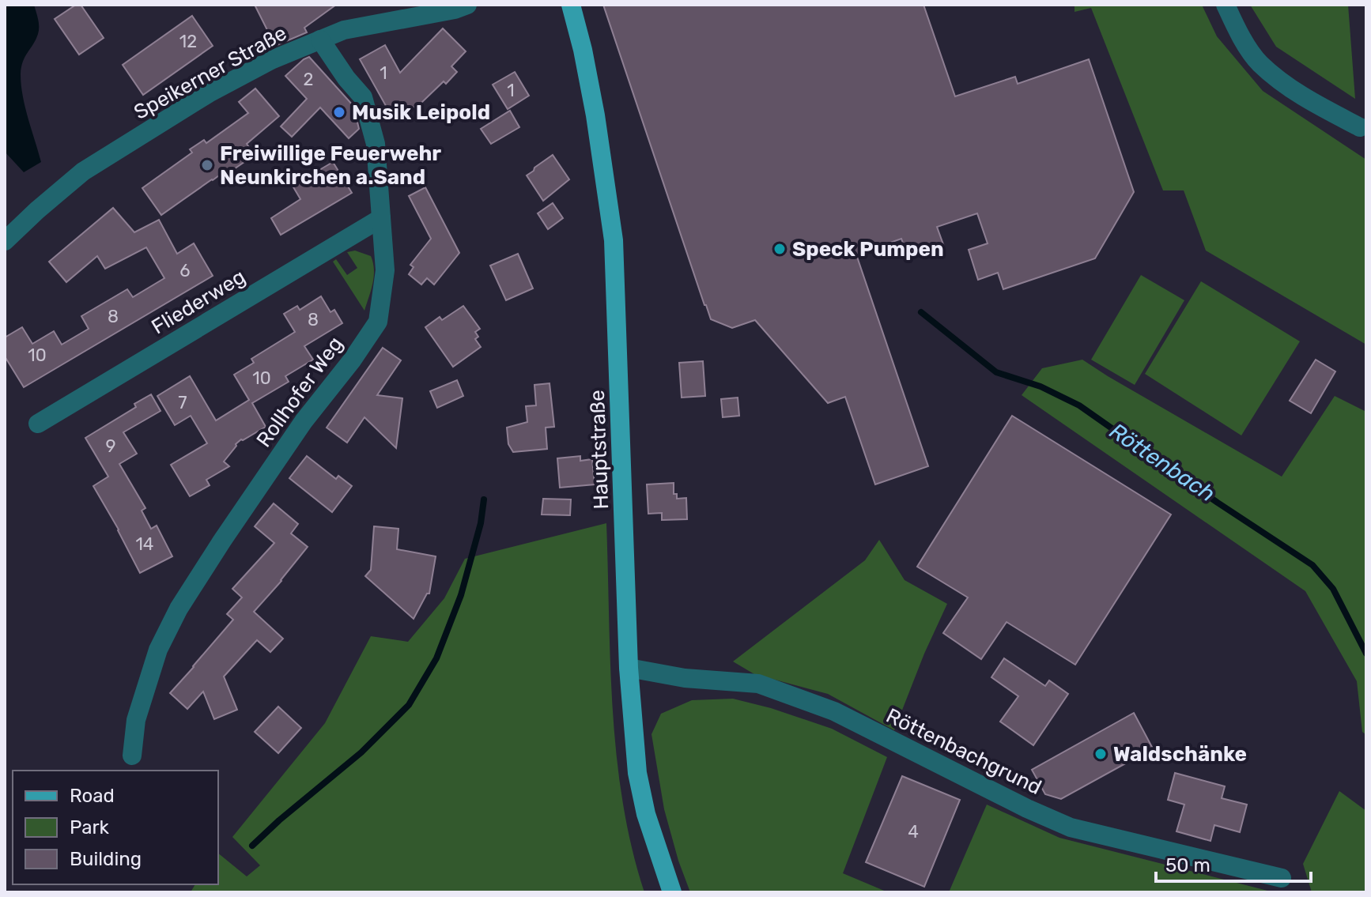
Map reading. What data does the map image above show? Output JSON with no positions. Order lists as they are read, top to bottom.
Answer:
{
  "streets": {
    "main road": ["Hauptstraße"],
    "street": [
      "Speikerner Straße",
      "Fliederweg",
      "Rollhofer Weg",
      "Röttenbachgrund"
    ]
  },
  "crossings": [
    ["Speikerner Straße", "Rollhofer Weg"],
    ["Fliederweg", "Rollhofer Weg"],
    ["Hauptstraße", "Röttenbachgrund"]
  ],
  "water": ["Röttenbach"],
  "places": [
    "Musik Leipold",
    "Freiwillige Feuerwehr Neunkirchen a.Sand",
    "Speck Pumpen",
    "Waldschänke"
  ],
  "house_numbers": [
    "12",
    "1",
    "2",
    "1",
    "6",
    "8",
    "8",
    "10",
    "10",
    "7",
    "9",
    "14",
    "4"
  ],
  "legend": ["Road", "Park", "Building"],
  "scale_bar": "50 m"
}
